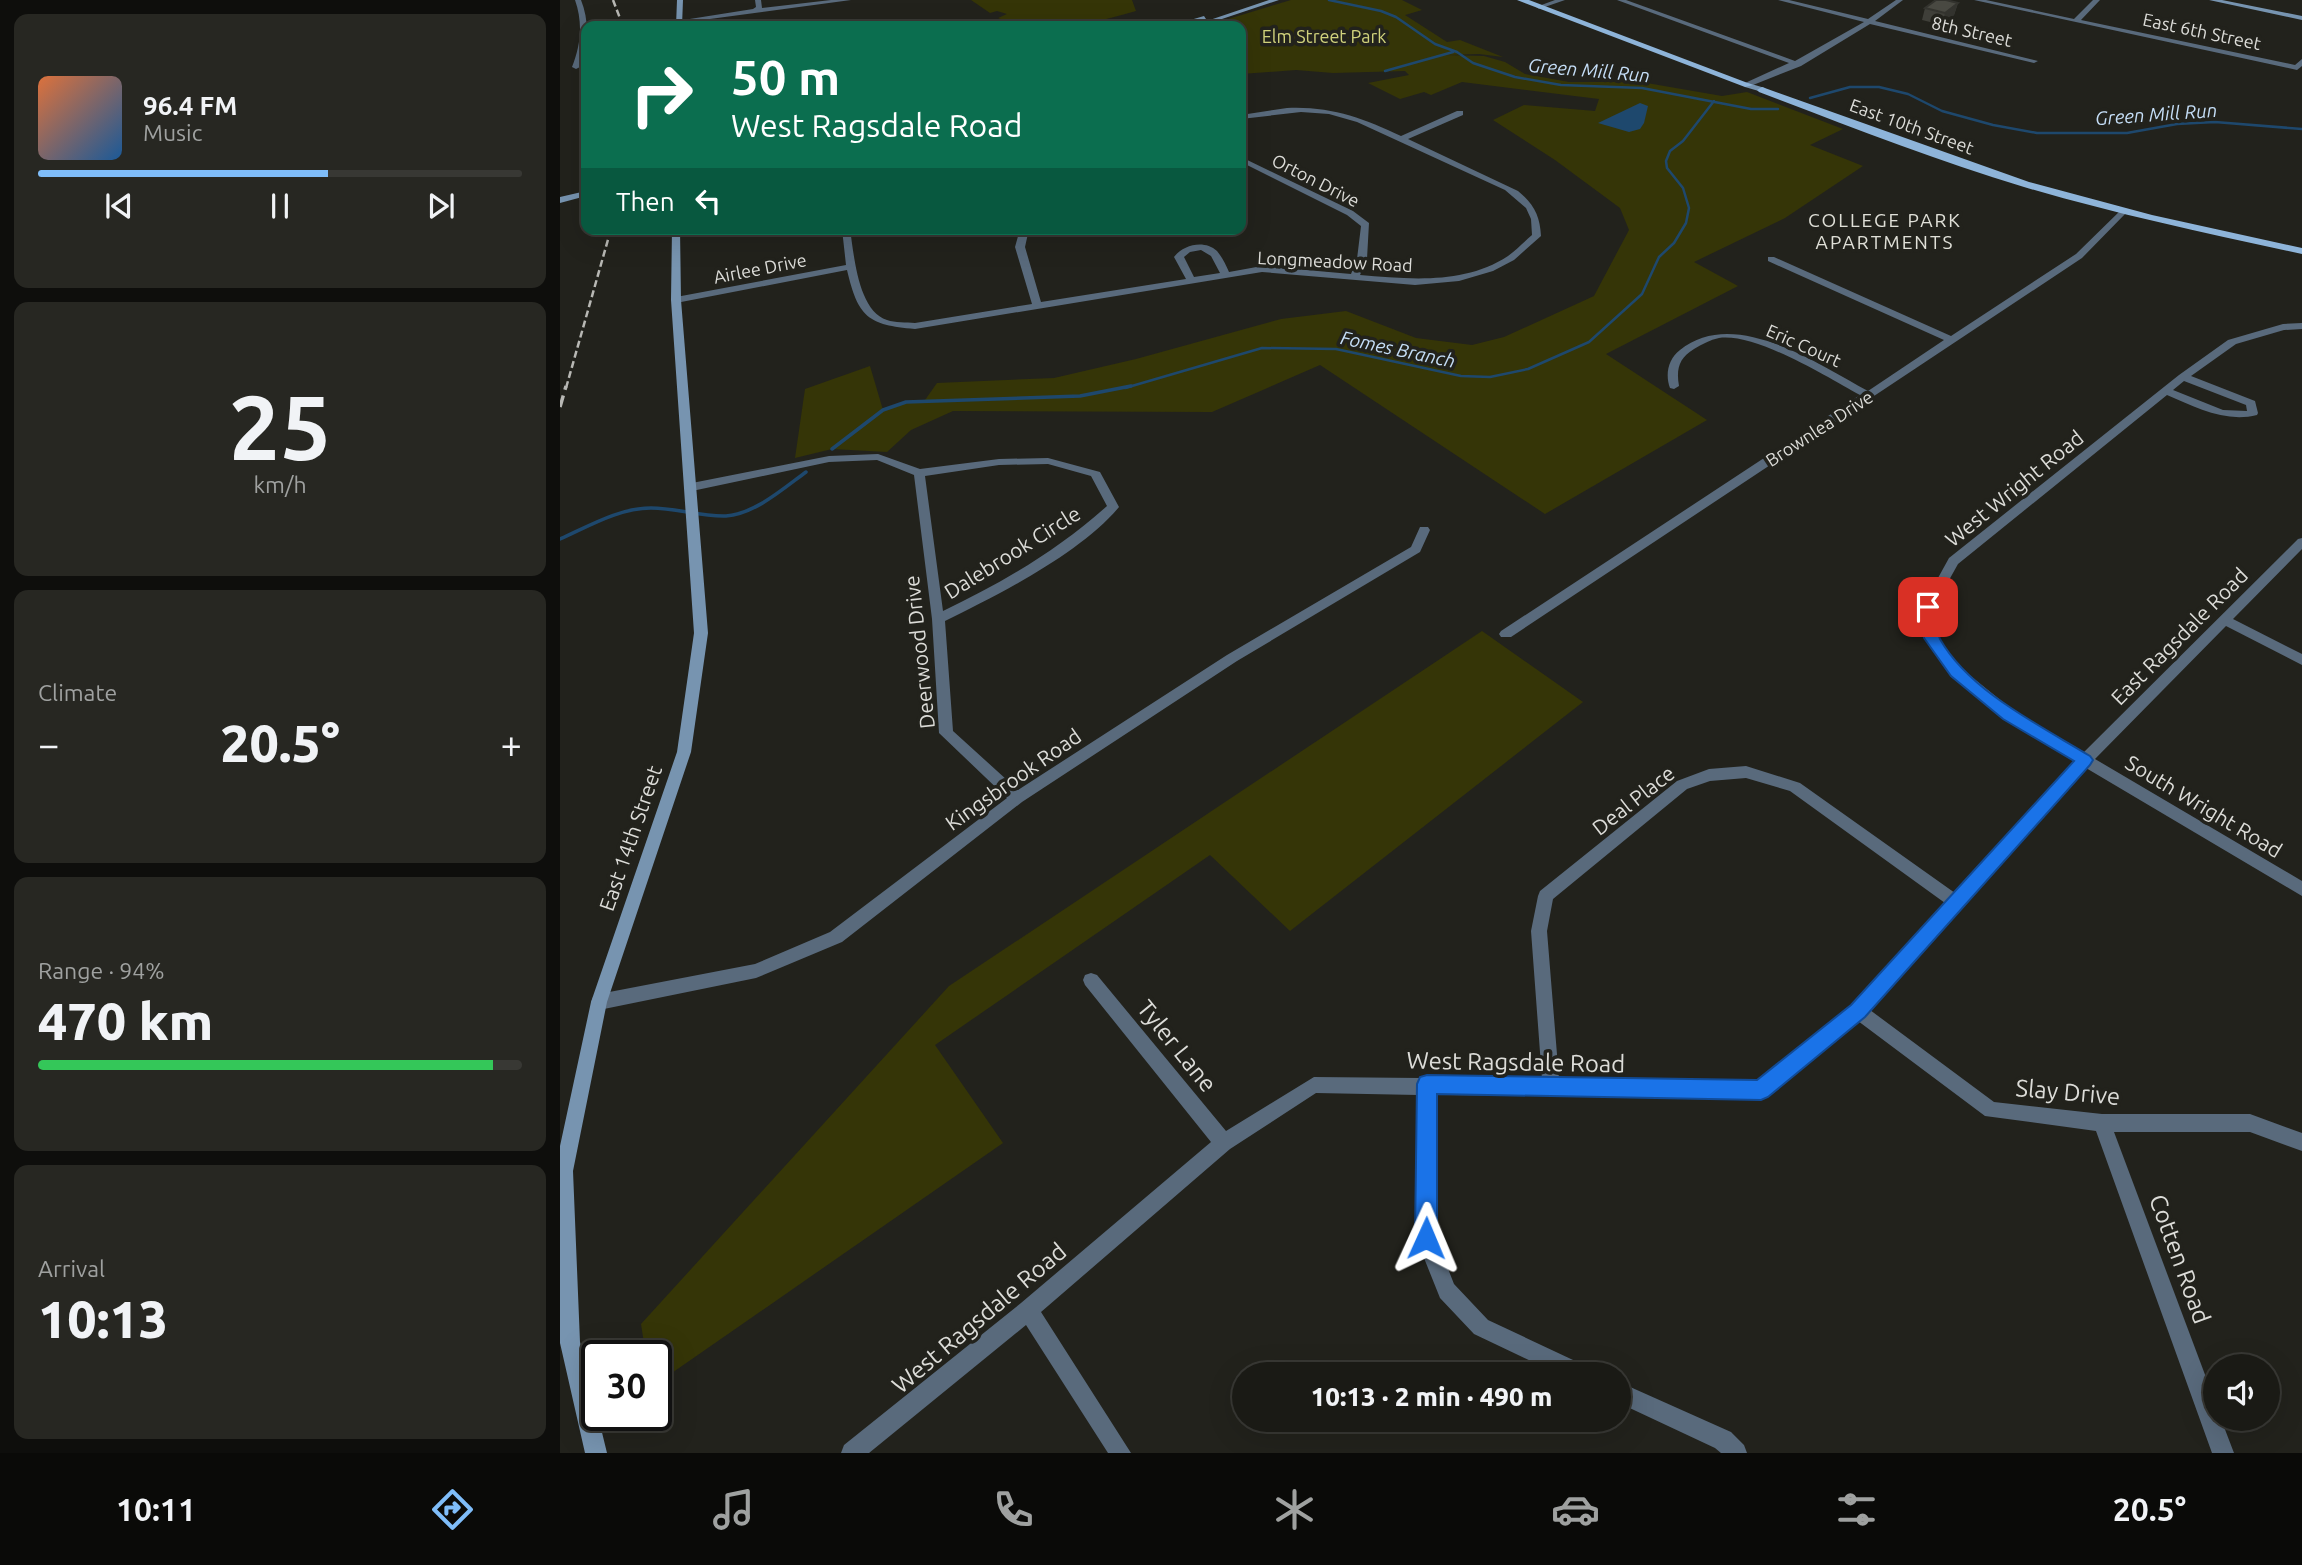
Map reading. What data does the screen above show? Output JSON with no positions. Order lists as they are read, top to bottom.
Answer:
{
  "streets": {
    "main road": ["East 10th Street"],
    "street": [
      "8th Street",
      "East 6th Street",
      "Orton Drive",
      "Longmeadow Road",
      "Airlee Drive",
      "Eric Court",
      "Brownlea Drive",
      "West Wright Road",
      "Dalebrook Circle",
      "East Ragsdale Road",
      "Deerwood Drive",
      "Kingsbrook Road",
      "Deal Place",
      "South Wright Road",
      "East 14th Street",
      "Tyler Lane",
      "West Ragsdale Road",
      "Slay Drive",
      "Cotten Road"
    ]
  },
  "crossings": [
    ["East 10th Street", "Brownlea Drive"],
    ["Orton Drive", "Longmeadow Road"],
    ["Longmeadow Road", "Airlee Drive"],
    ["Airlee Drive", "East 14th Street"],
    ["Eric Court", "Brownlea Drive"],
    ["West Wright Road", "East Ragsdale Road"],
    ["West Wright Road", "South Wright Road"],
    ["West Wright Road", "West Ragsdale Road"],
    ["Dalebrook Circle", "Deerwood Drive"],
    ["Dalebrook Circle", "East 14th Street"],
    ["East Ragsdale Road", "South Wright Road"],
    ["East Ragsdale Road", "West Ragsdale Road"],
    ["Deerwood Drive", "Kingsbrook Road"],
    ["Kingsbrook Road", "East 14th Street"],
    ["Deal Place", "West Ragsdale Road"],
    ["South Wright Road", "West Ragsdale Road"],
    ["Tyler Lane", "West Ragsdale Road"],
    ["West Ragsdale Road", "Slay Drive"],
    ["Slay Drive", "Cotten Road"]
  ],
  "districts": ["COLLEGE PARK APARTMENTS"],
  "water": ["Green Mill Run", "Fomes Branch"],
  "parks": ["Elm Street Park"],
  "page": {
    "turn": ["50 m", "West Ragsdale Road"],
    "song": ["96.4 FM", "Music"],
    "then": "Then",
    "tile": [
      ["25", "km/h"],
      "Climate",
      ["Range · 94%", "470 km"],
      ["Arrival", "10:13"]
    ],
    "heat": ["−", "20.5°", "+"],
    "limit": "30",
    "trip": "10:13 · 2 min · 490 m",
    "tabs": ["10:11", "20.5°"]
  }
}
